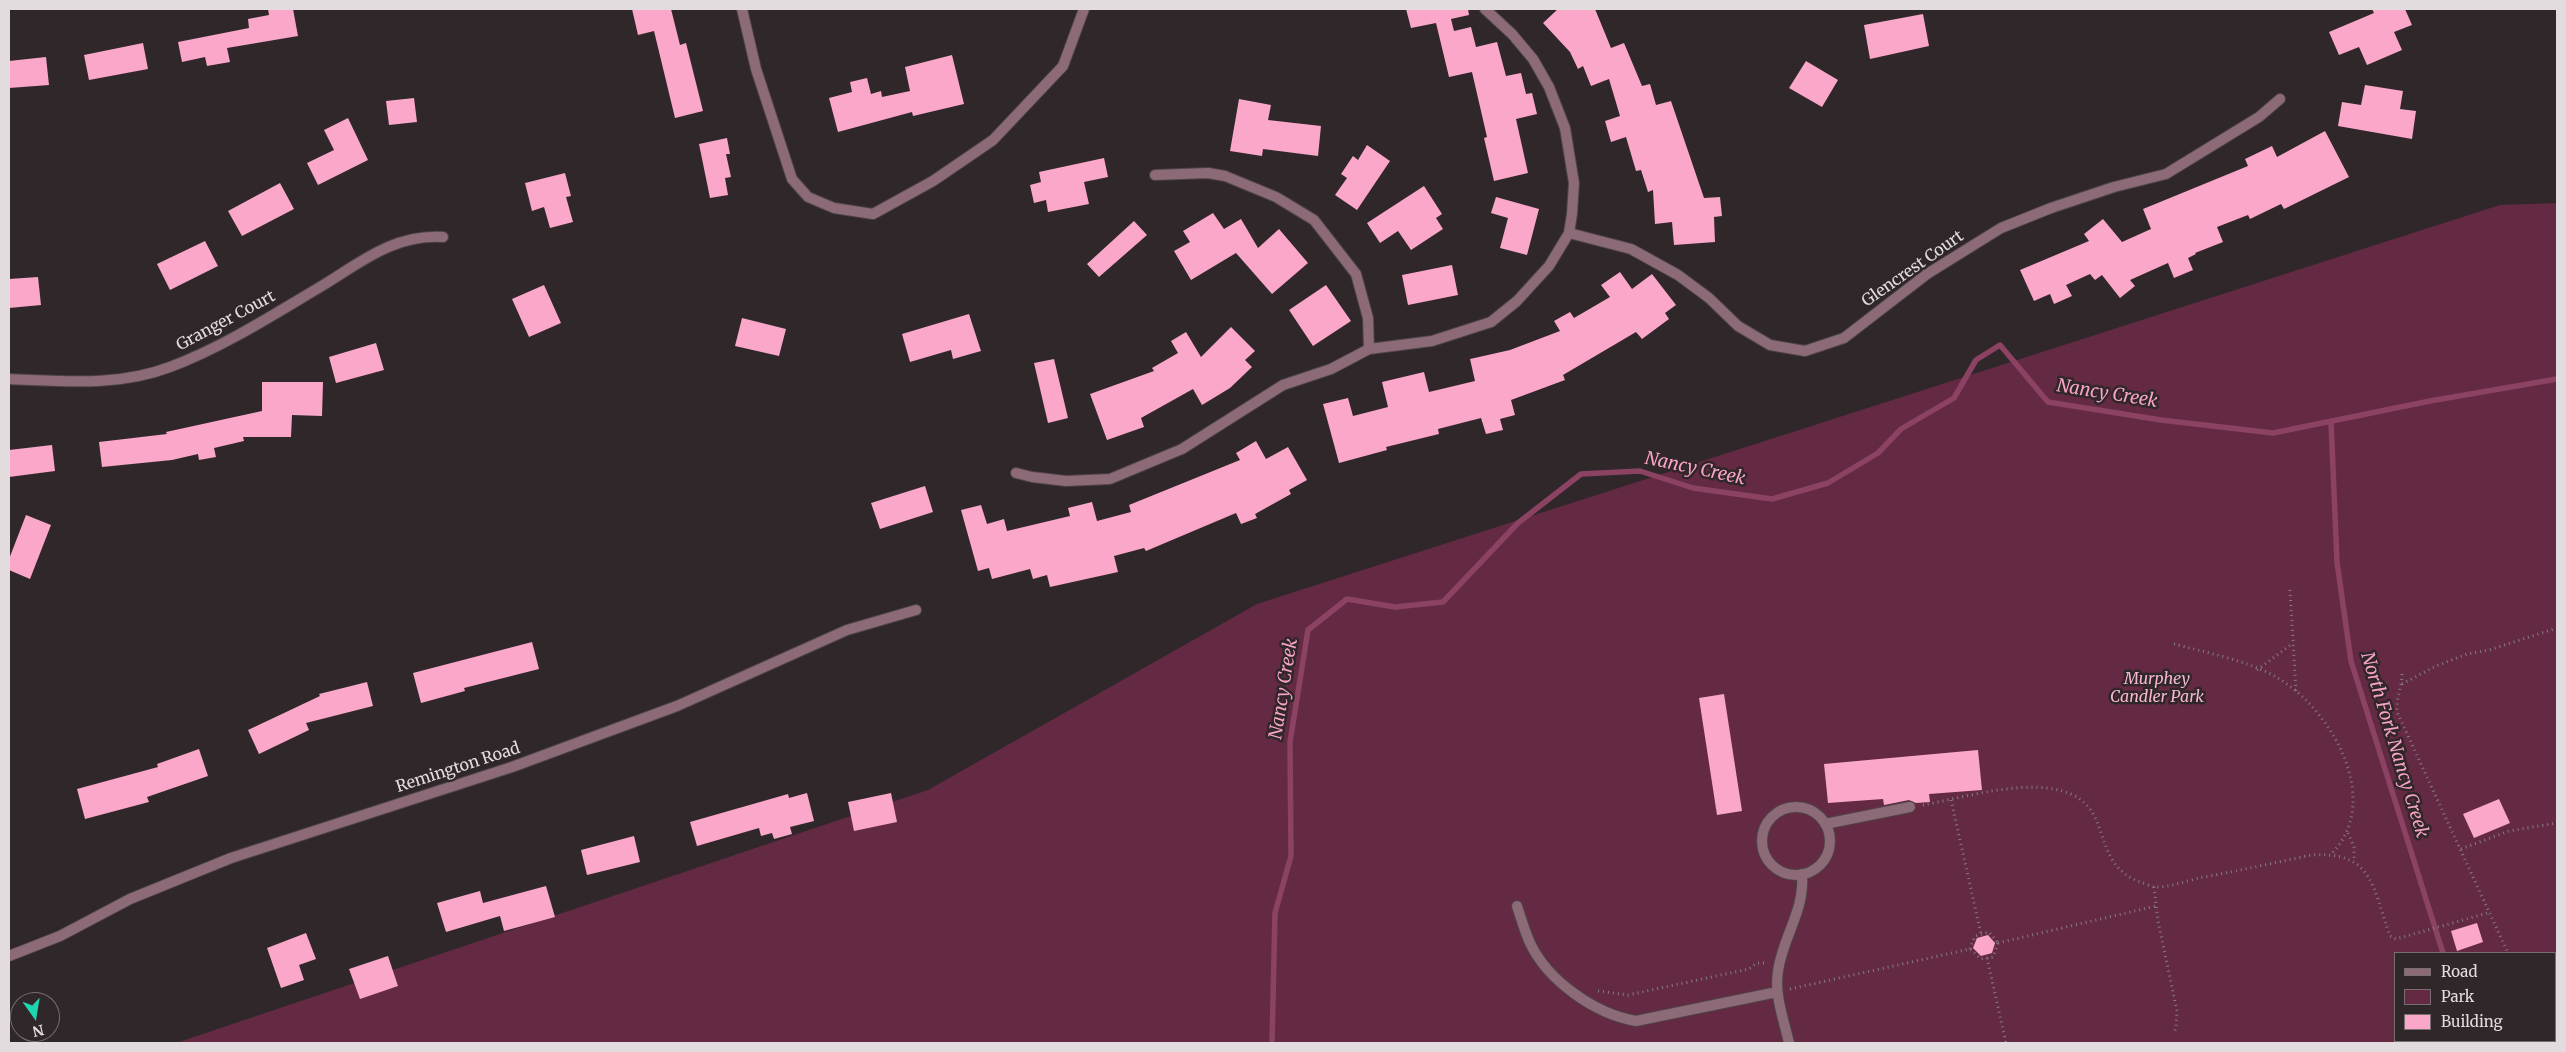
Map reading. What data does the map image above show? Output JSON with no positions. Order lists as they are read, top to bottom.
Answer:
{
  "streets": {
    "street": ["Glencrest Court", "Granger Court", "Remington Road"]
  },
  "water": ["Nancy Creek", "North Fork Nancy Creek"],
  "parks": ["Murphey Candler Park"],
  "legend": ["Road", "Park", "Building"],
  "north": "bottom"
}
